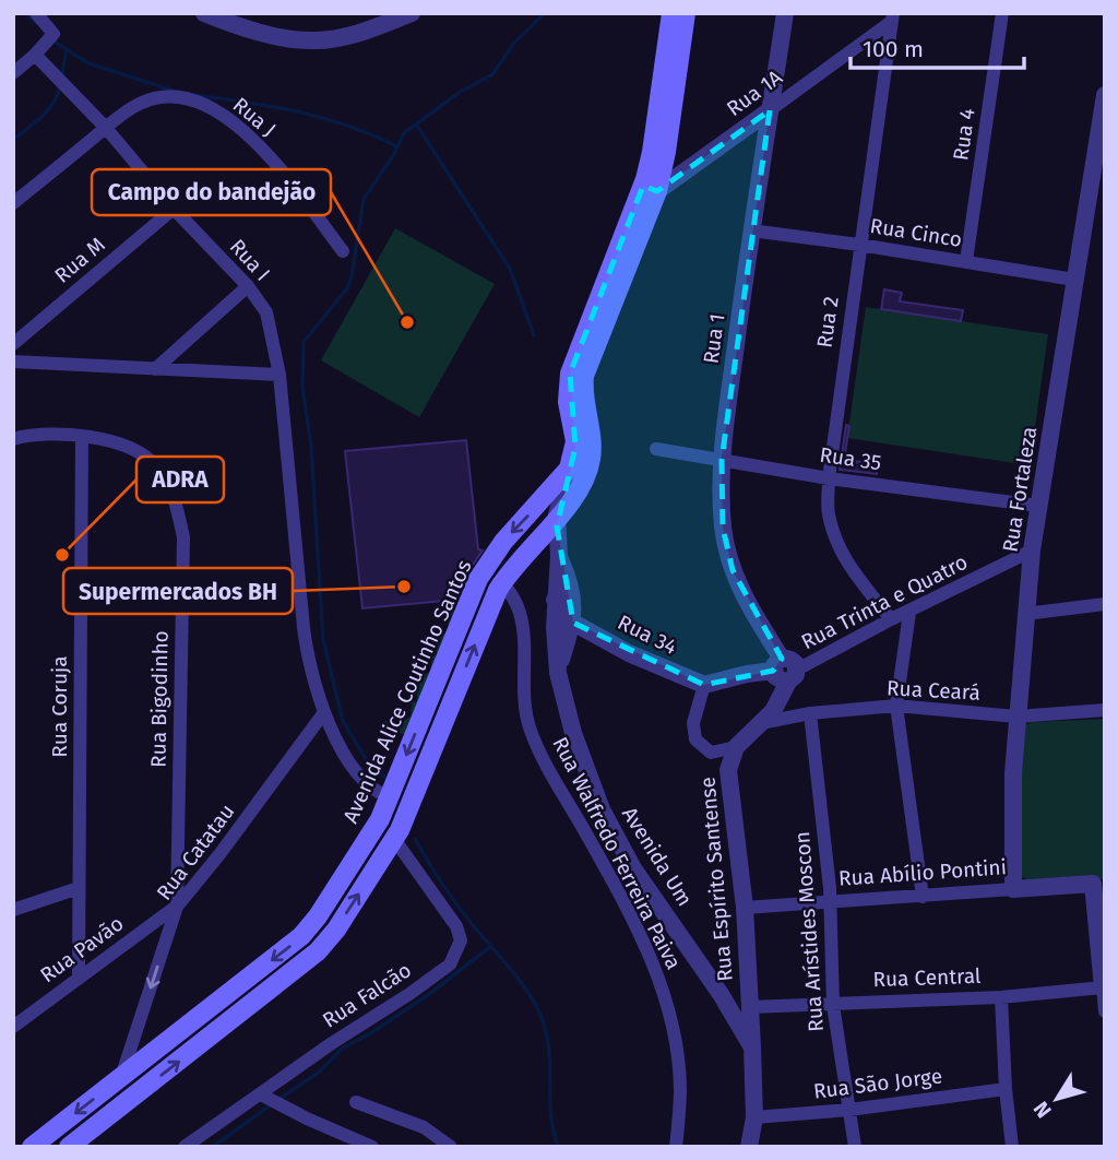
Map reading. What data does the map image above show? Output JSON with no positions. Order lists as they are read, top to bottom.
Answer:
{
  "streets": {
    "main road": ["Avenida Alice Coutinho Santos"],
    "street": [
      "Rua 1A",
      "Rua J",
      "Rua 4",
      "Rua Cinco",
      "Rua M",
      "Rua I",
      "Rua 2",
      "Rua 1",
      "Rua 35",
      "Rua Fortaleza",
      "Rua Trinta e Quatro",
      "Rua 34",
      "Rua Ceará",
      "Rua Bigodinho",
      "Rua Coruja",
      "Rua Catatau",
      "Rua Walfredo Ferreira Paiva",
      "Avenida Um",
      "Rua Abílio Pontini",
      "Rua Espírito Santense",
      "Rua Arístides Moscon",
      "Rua Pavão",
      "Rua Central",
      "Rua Falcão",
      "Rua São Jorge"
    ]
  },
  "crossings": [
    ["Rua 1A", "Rua 2"],
    ["Rua 1A", "Rua 1"],
    ["Rua 1A", "Avenida Alice Coutinho Santos"],
    ["Rua J", "Rua I"],
    ["Rua 4", "Rua Cinco"],
    ["Rua Cinco", "Rua 2"],
    ["Rua Cinco", "Rua 1"],
    ["Rua Cinco", "Rua Fortaleza"],
    ["Rua M", "Rua I"],
    ["Rua I", "Avenida Alice Coutinho Santos"],
    ["Rua I", "Rua Catatau"],
    ["Rua 2", "Rua 35"],
    ["Rua 2", "Rua Trinta e Quatro"],
    ["Rua 1", "Rua 35"],
    ["Rua 35", "Rua Fortaleza"],
    ["Rua Fortaleza", "Rua Trinta e Quatro"],
    ["Rua Fortaleza", "Rua Ceará"],
    ["Rua Fortaleza", "Rua Abílio Pontini"],
    ["Rua 34", "Avenida Um"],
    ["Rua Ceará", "Rua Arístides Moscon"],
    ["Avenida Alice Coutinho Santos", "Rua Catatau"],
    ["Avenida Alice Coutinho Santos", "Rua Walfredo Ferreira Paiva"],
    ["Avenida Alice Coutinho Santos", "Avenida Um"],
    ["Avenida Alice Coutinho Santos", "Rua Falcão"],
    ["Rua Bigodinho", "Rua Coruja"],
    ["Rua Bigodinho", "Rua Catatau"],
    ["Rua Bigodinho", "Rua Pavão"],
    ["Rua Coruja", "Rua Pavão"],
    ["Rua Catatau", "Rua Pavão"],
    ["Avenida Um", "Rua Espírito Santense"],
    ["Rua Abílio Pontini", "Rua Espírito Santense"],
    ["Rua Abílio Pontini", "Rua Arístides Moscon"],
    ["Rua Espírito Santense", "Rua Central"],
    ["Rua Espírito Santense", "Rua São Jorge"],
    ["Rua Arístides Moscon", "Rua Central"],
    ["Rua Arístides Moscon", "Rua São Jorge"]
  ],
  "one_way": ["Rua Catatau"],
  "places": ["Campo do bandejão", "ADRA", "Supermercados BH"],
  "scale_bar": "100 m",
  "north": "bottom left"
}
